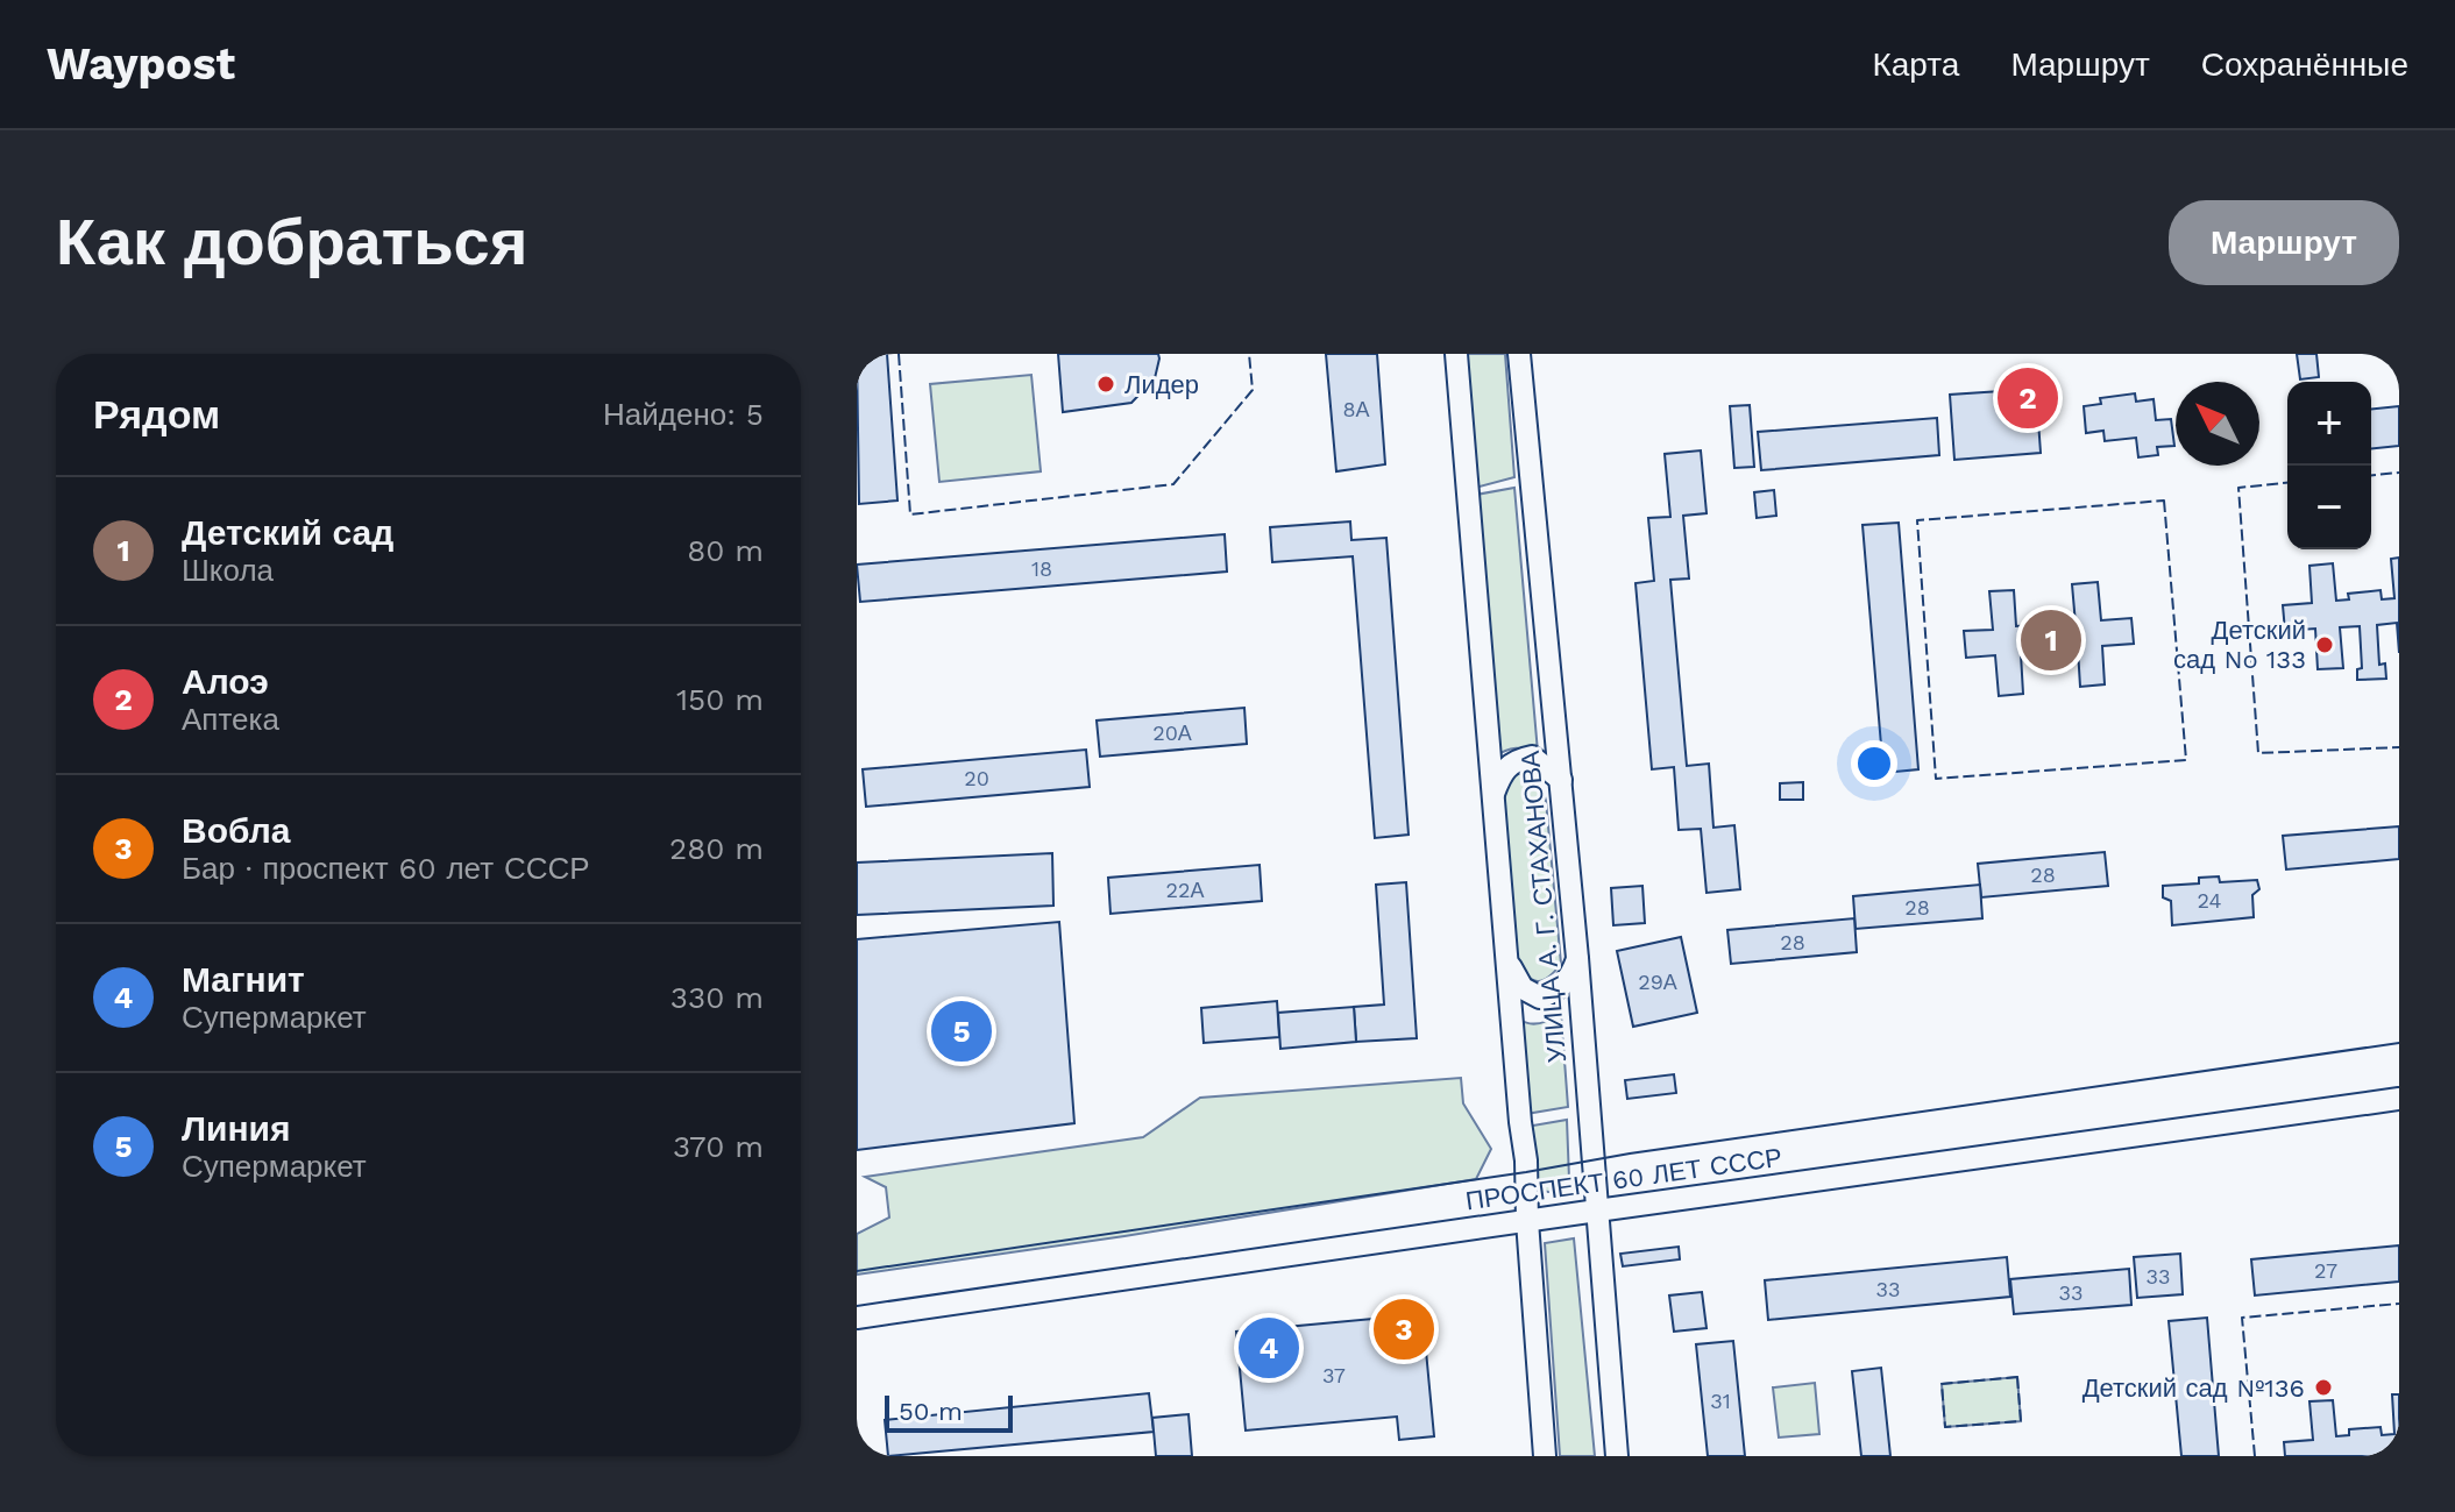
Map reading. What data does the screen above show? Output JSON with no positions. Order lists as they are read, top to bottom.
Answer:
{
  "streets": {
    "main road": ["УЛИЦА А. Г. СТАХАНОВА", "ПРОСПЕКТ 60 ЛЕТ СССР"]
  },
  "crossings": [
    ["УЛИЦА А. Г. СТАХАНОВА", "ПРОСПЕКТ 60 ЛЕТ СССР"]
  ],
  "places": ["Лидер", "Детский сад No 133", "Детский сад №136"],
  "house_numbers": [
    "8А",
    "18",
    "20А",
    "20",
    "28",
    "22А",
    "24",
    "28",
    "28",
    "29А",
    "27",
    "33",
    "33",
    "33",
    "37",
    "31"
  ],
  "scale_bar": "50 m",
  "north": "top left",
  "page": {
    "header": "Waypost",
    "nav": ["Карта", "Маршрут", "Сохранённые"],
    "buttons": "Маршрут",
    "title": "Как добраться",
    "heading": ["Рядом", "Найдено: 5"],
    "pins": [
      "2",
      "1",
      "5",
      "3",
      "4"
    ],
    "map_buttons": ["+", "−"],
    "list": [
      {
        "mark": "1",
        "name": "Детский сад",
        "note": "Школа",
        "value": "80 m"
      },
      {
        "mark": "2",
        "name": "Алоэ",
        "note": "Аптека",
        "value": "150 m"
      },
      {
        "mark": "3",
        "name": "Вобла",
        "note": "Бар · проспект 60 лет СССР",
        "value": "280 m"
      },
      {
        "mark": "4",
        "name": "Магнит",
        "note": "Супермаркет",
        "value": "330 m"
      },
      {
        "mark": "5",
        "name": "Линия",
        "note": "Супермаркет",
        "value": "370 m"
      }
    ],
    "scale": "50 m"
  }
}
